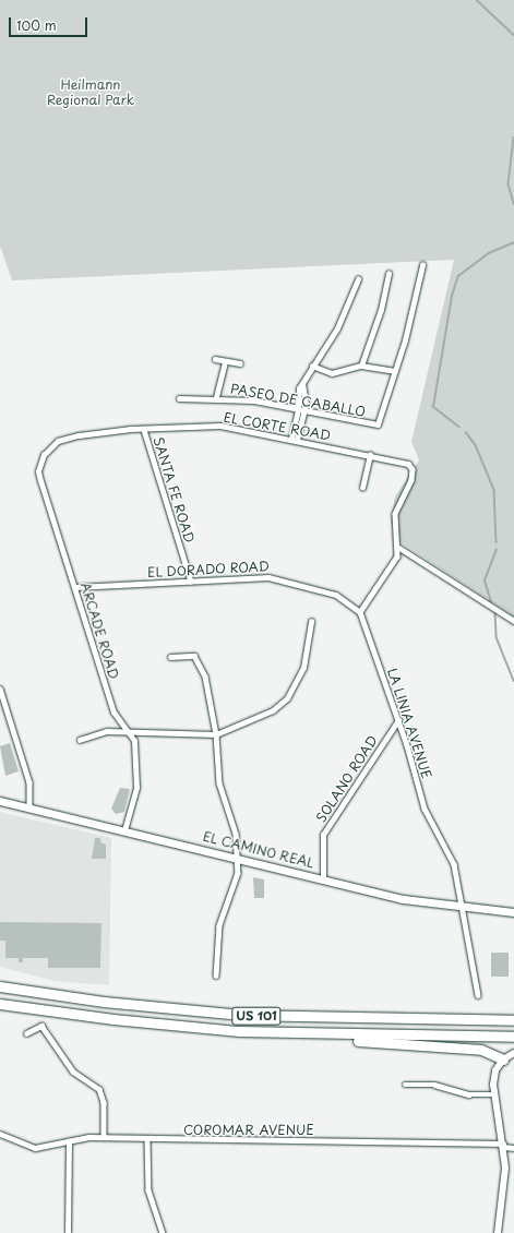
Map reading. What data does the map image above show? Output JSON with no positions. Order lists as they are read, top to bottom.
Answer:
{
  "streets": {
    "highway": ["US 101"],
    "main road": ["EL CAMINO REAL"],
    "street": [
      "PASEO DE CABALLO",
      "EL CORTE ROAD",
      "SANTA FE ROAD",
      "EL DORADO ROAD",
      "ARCADE ROAD",
      "LA LINIA AVENUE",
      "SOLANO ROAD",
      "COROMAR AVENUE"
    ]
  },
  "crossings": [
    ["EL CORTE ROAD", "SANTA FE ROAD"],
    ["EL CORTE ROAD", "ARCADE ROAD"],
    ["SANTA FE ROAD", "EL DORADO ROAD"],
    ["EL DORADO ROAD", "ARCADE ROAD"],
    ["EL DORADO ROAD", "LA LINIA AVENUE"],
    ["ARCADE ROAD", "EL CAMINO REAL"],
    ["LA LINIA AVENUE", "SOLANO ROAD"],
    ["LA LINIA AVENUE", "EL CAMINO REAL"],
    ["SOLANO ROAD", "EL CAMINO REAL"]
  ],
  "parks": ["Heilmann Regional Park"],
  "scale_bar": "100 m"
}
